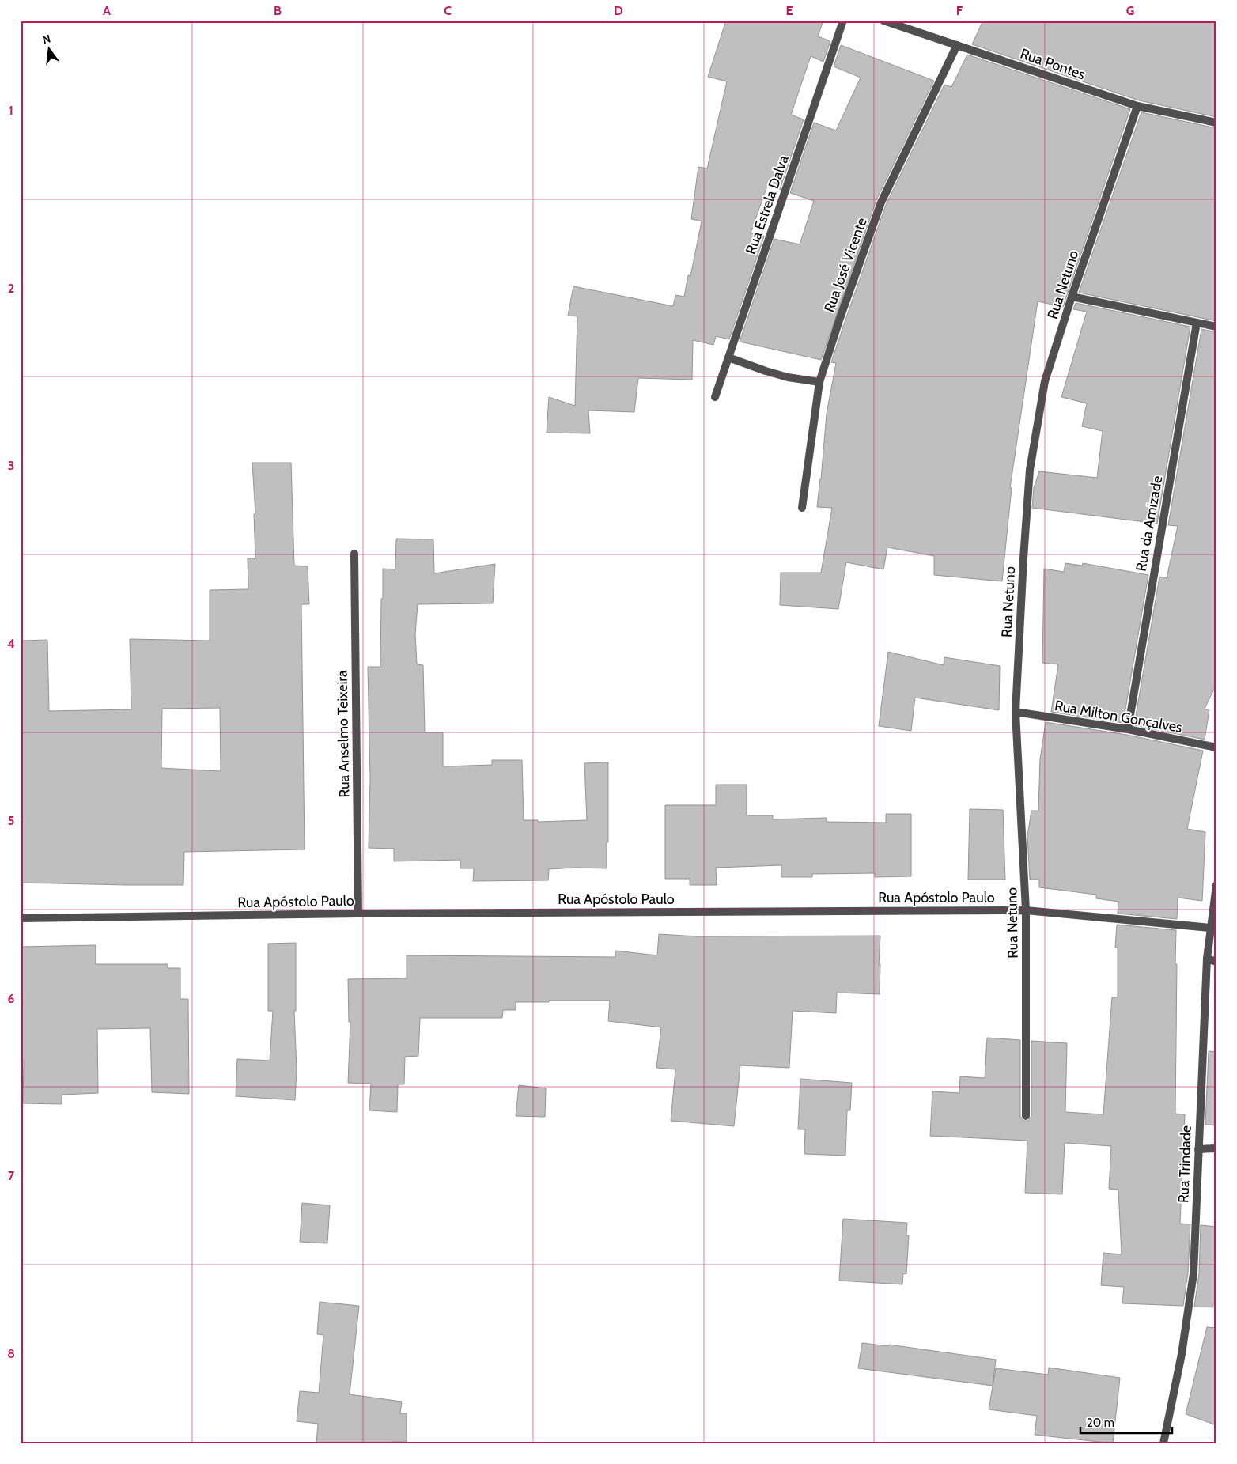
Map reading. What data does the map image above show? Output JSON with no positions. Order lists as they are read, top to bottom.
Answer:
{
  "streets": {
    "street": [
      "Rua Pontes",
      "Rua Estrela Dalva",
      "Rua José Vicente",
      "Rua Netuno",
      "Rua da Amizade",
      "Rua Milton Gonçalves",
      "Rua Anselmo Teixeira",
      "Rua Apóstolo Paulo",
      "Rua Trindade"
    ]
  },
  "crossings": [
    ["Rua Pontes", "Rua José Vicente"],
    ["Rua Pontes", "Rua Netuno"],
    ["Rua Netuno", "Rua Milton Gonçalves"],
    ["Rua Netuno", "Rua Apóstolo Paulo"],
    ["Rua da Amizade", "Rua Milton Gonçalves"],
    ["Rua Anselmo Teixeira", "Rua Apóstolo Paulo"],
    ["Rua Apóstolo Paulo", "Rua Trindade"]
  ],
  "scale_bar": "20 m",
  "north": "top",
  "grid": {
    "columns": [
      "A",
      "B",
      "C",
      "D",
      "E",
      "F",
      "G"
    ],
    "rows": [
      "1",
      "2",
      "3",
      "4",
      "5",
      "6",
      "7",
      "8"
    ]
  }
}
